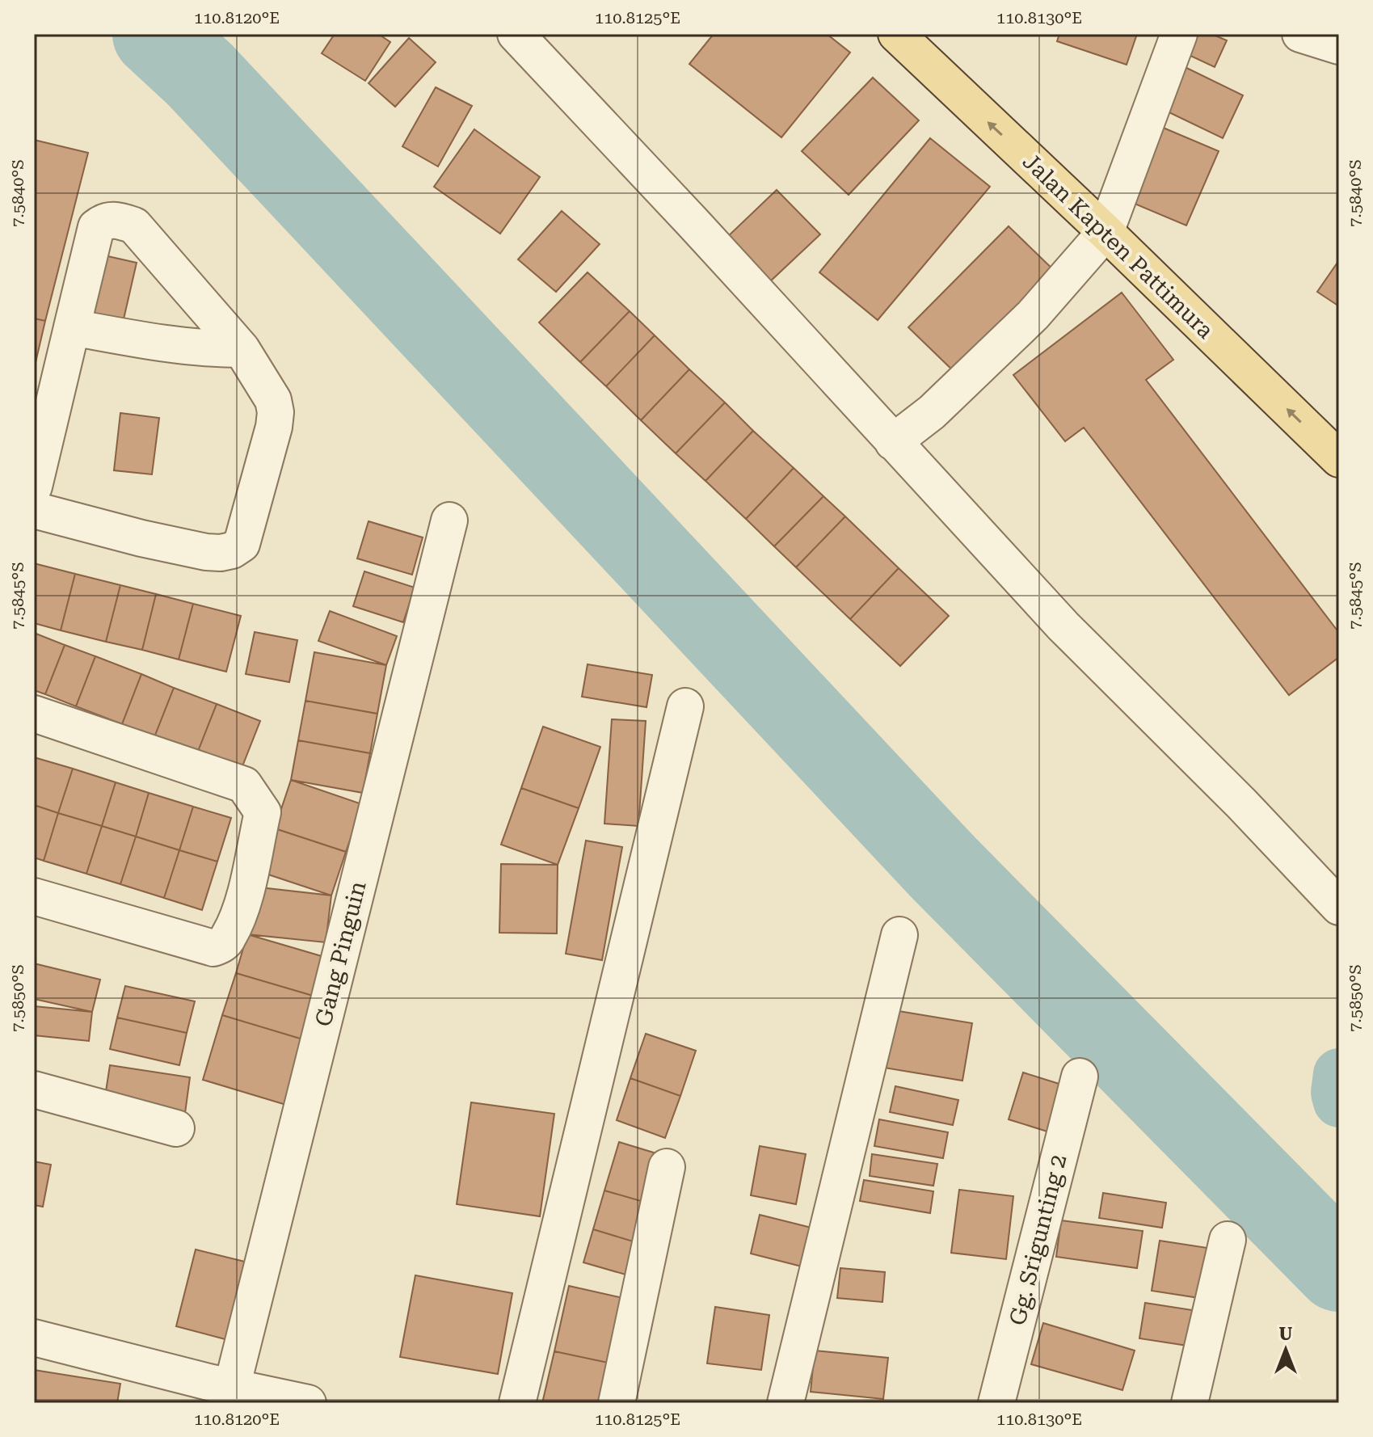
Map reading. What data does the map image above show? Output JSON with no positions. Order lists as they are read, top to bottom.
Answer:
{
  "streets": {
    "main road": ["Jalan Kapten Pattimura"],
    "street": ["Gang Pinguin", "Gg. Srigunting 2"]
  },
  "one_way": ["Jalan Kapten Pattimura"],
  "north": "top",
  "coordinates": [
    "110.8120°E",
    "110.8125°E",
    "110.8130°E",
    "7.5840°S",
    "7.5845°S",
    "7.5850°S"
  ]
}
